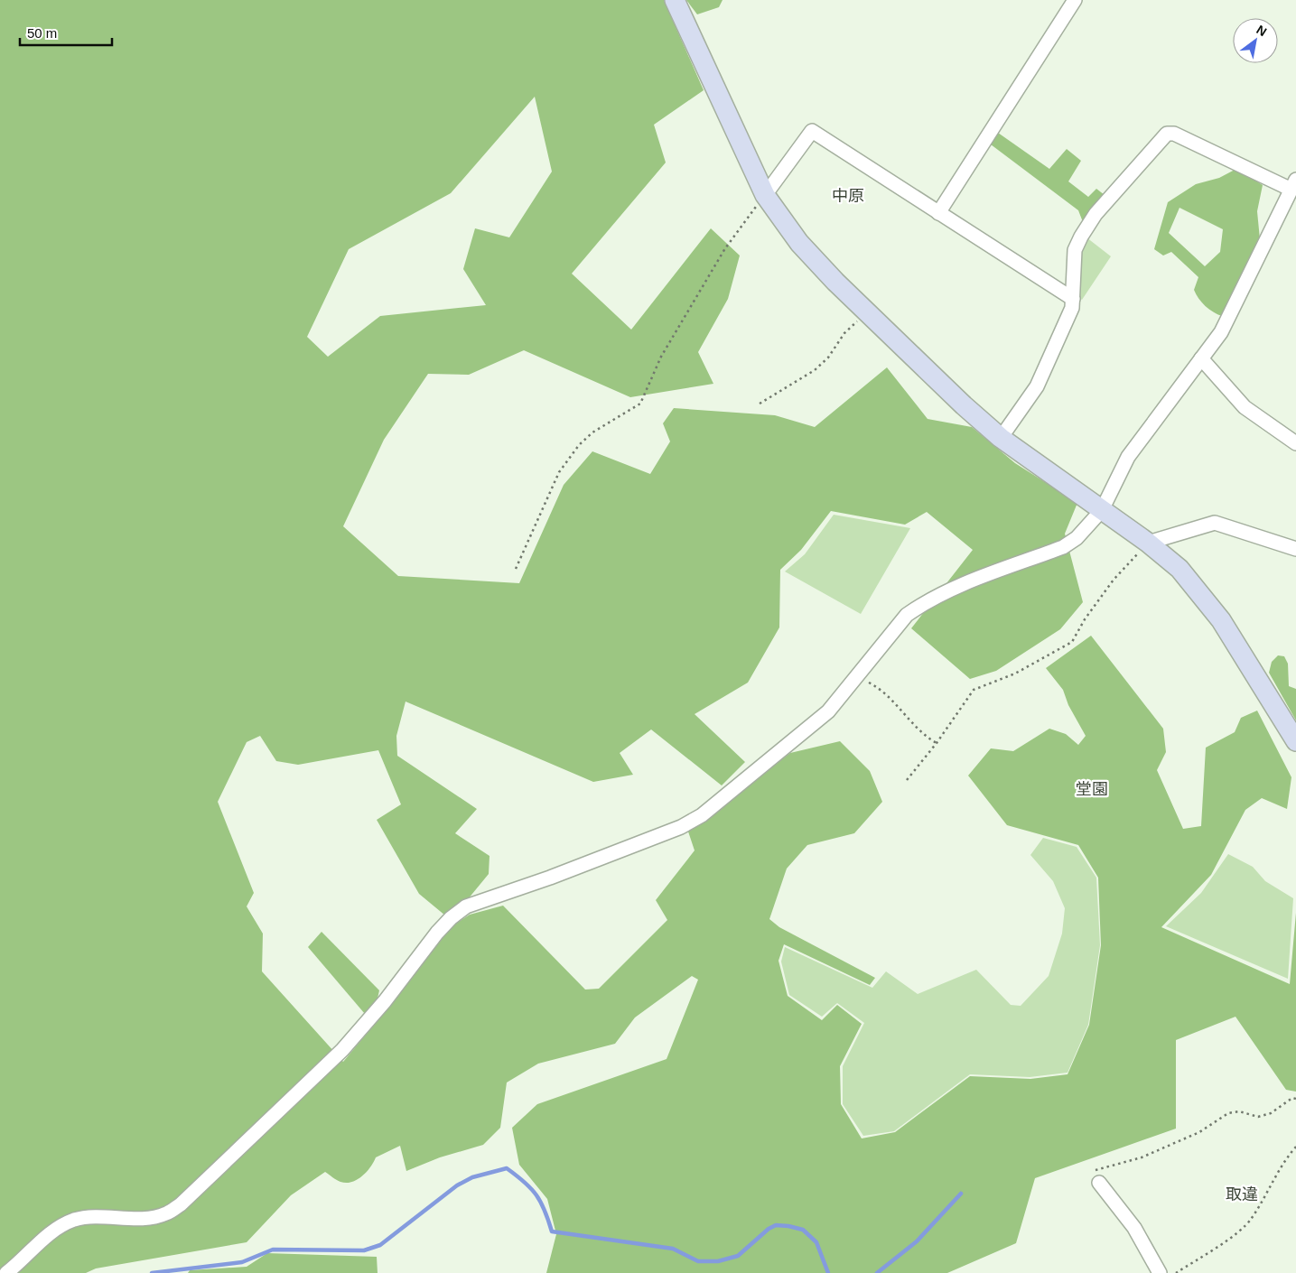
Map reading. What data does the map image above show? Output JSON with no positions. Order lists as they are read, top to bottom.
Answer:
{
  "districts": ["中原", "堂園", "取違"],
  "scale_bar": "50 m",
  "north": "top right"
}
